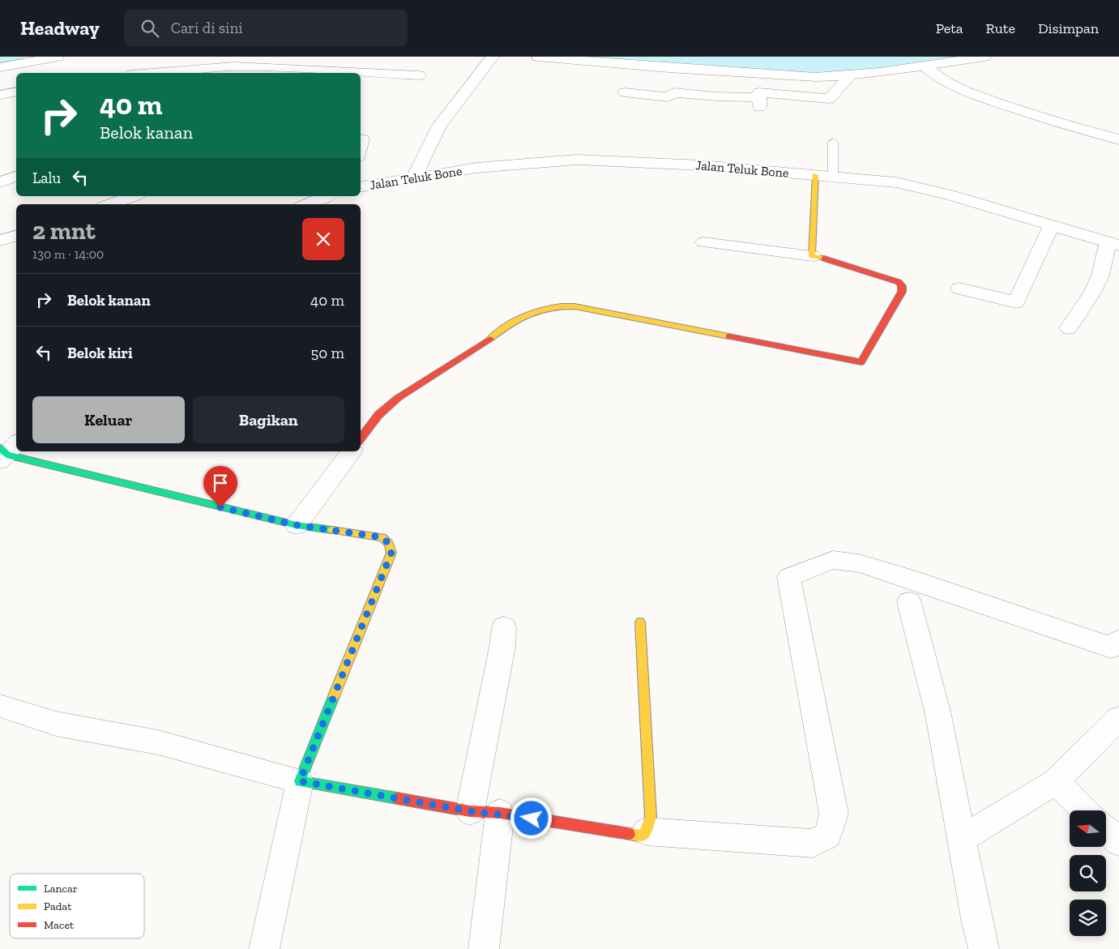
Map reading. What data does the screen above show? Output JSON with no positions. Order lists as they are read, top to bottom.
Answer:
{
  "streets": {
    "street": ["Jalan Teluk Bone"]
  },
  "legend": ["Lancar", "Padat", "Macet"],
  "north": "left",
  "page": {
    "header": "Headway",
    "search": "Cari di sini",
    "nav": ["Peta", "Rute", "Disimpan"],
    "turn": ["40 m", "Belok kanan"],
    "then": "Lalu",
    "heading": ["2 mnt", "130 m · 14:00"],
    "list": [
      {
        "name": "Belok kanan",
        "value": "40 m"
      },
      {
        "name": "Belok kiri",
        "value": "50 m"
      }
    ],
    "buttons": ["Keluar", "Bagikan"]
  }
}
